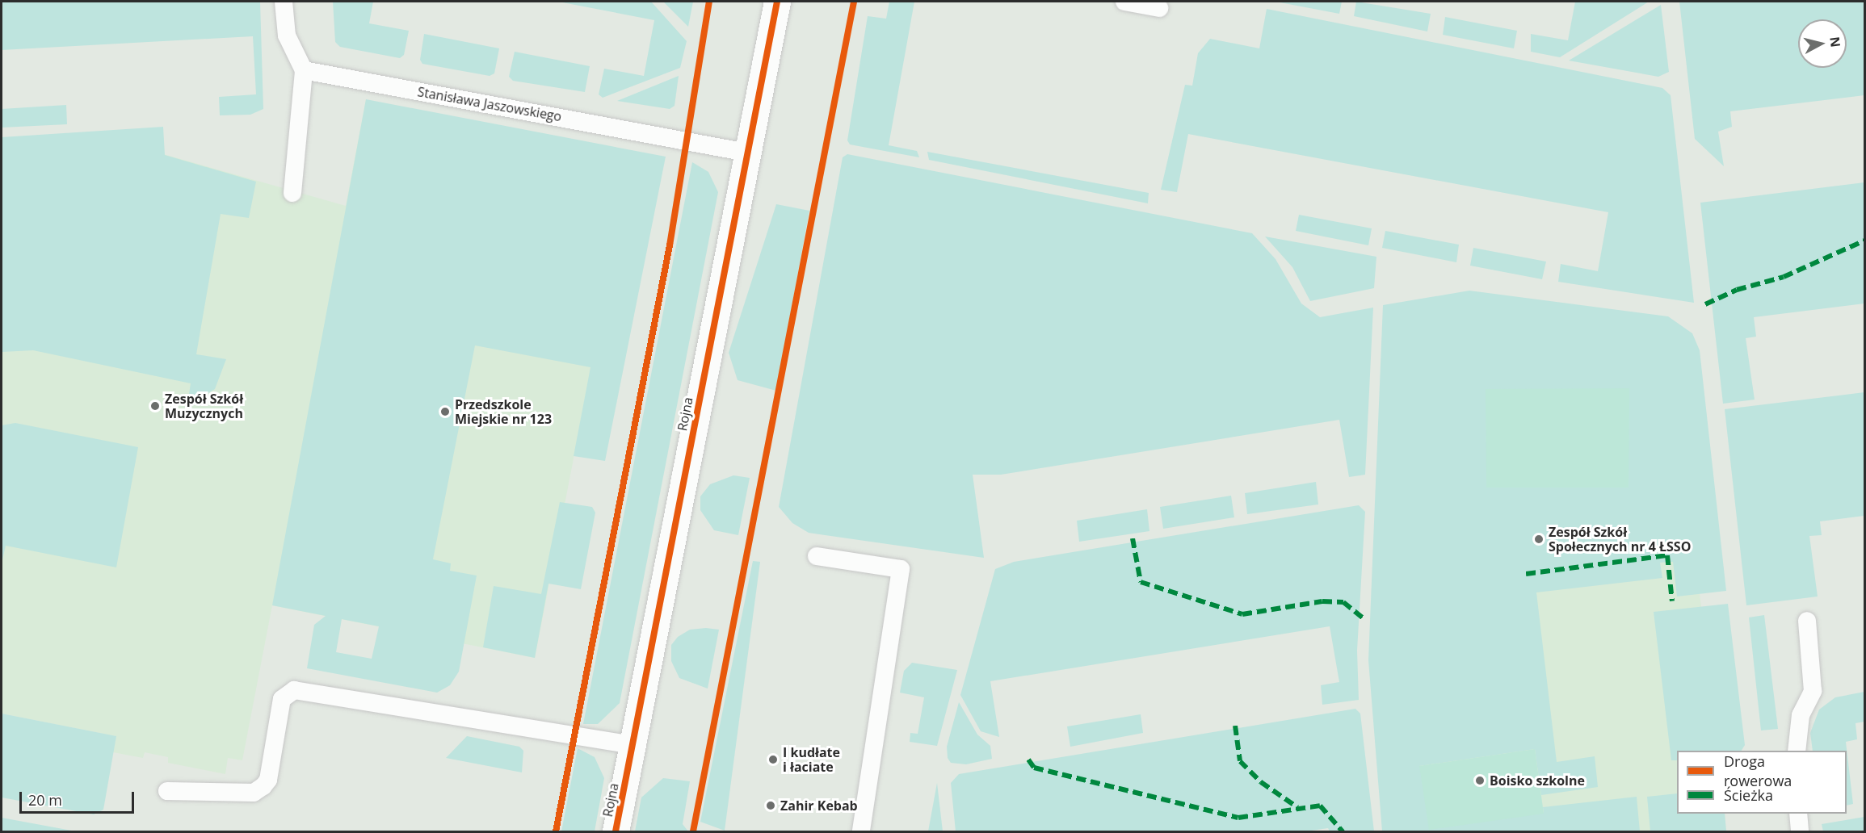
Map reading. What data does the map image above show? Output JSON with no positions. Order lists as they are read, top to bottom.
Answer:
{
  "streets": {
    "street": ["Rojna"],
    "lane": ["Stanisława Jaszowskiego"]
  },
  "crossings": [
    ["Stanisława Jaszowskiego", "Rojna"]
  ],
  "places": [
    "Zespół Szkół Muzycznych",
    "Przedszkole Miejskie nr 123",
    "Zespół Szkół Społecznych nr 4 ŁSSO",
    "I kudłate i łaciate",
    "Boisko szkolne",
    "Zahir Kebab"
  ],
  "legend": ["Droga rowerowa", "Ścieżka"],
  "scale_bar": "20 m",
  "north": "right"
}
